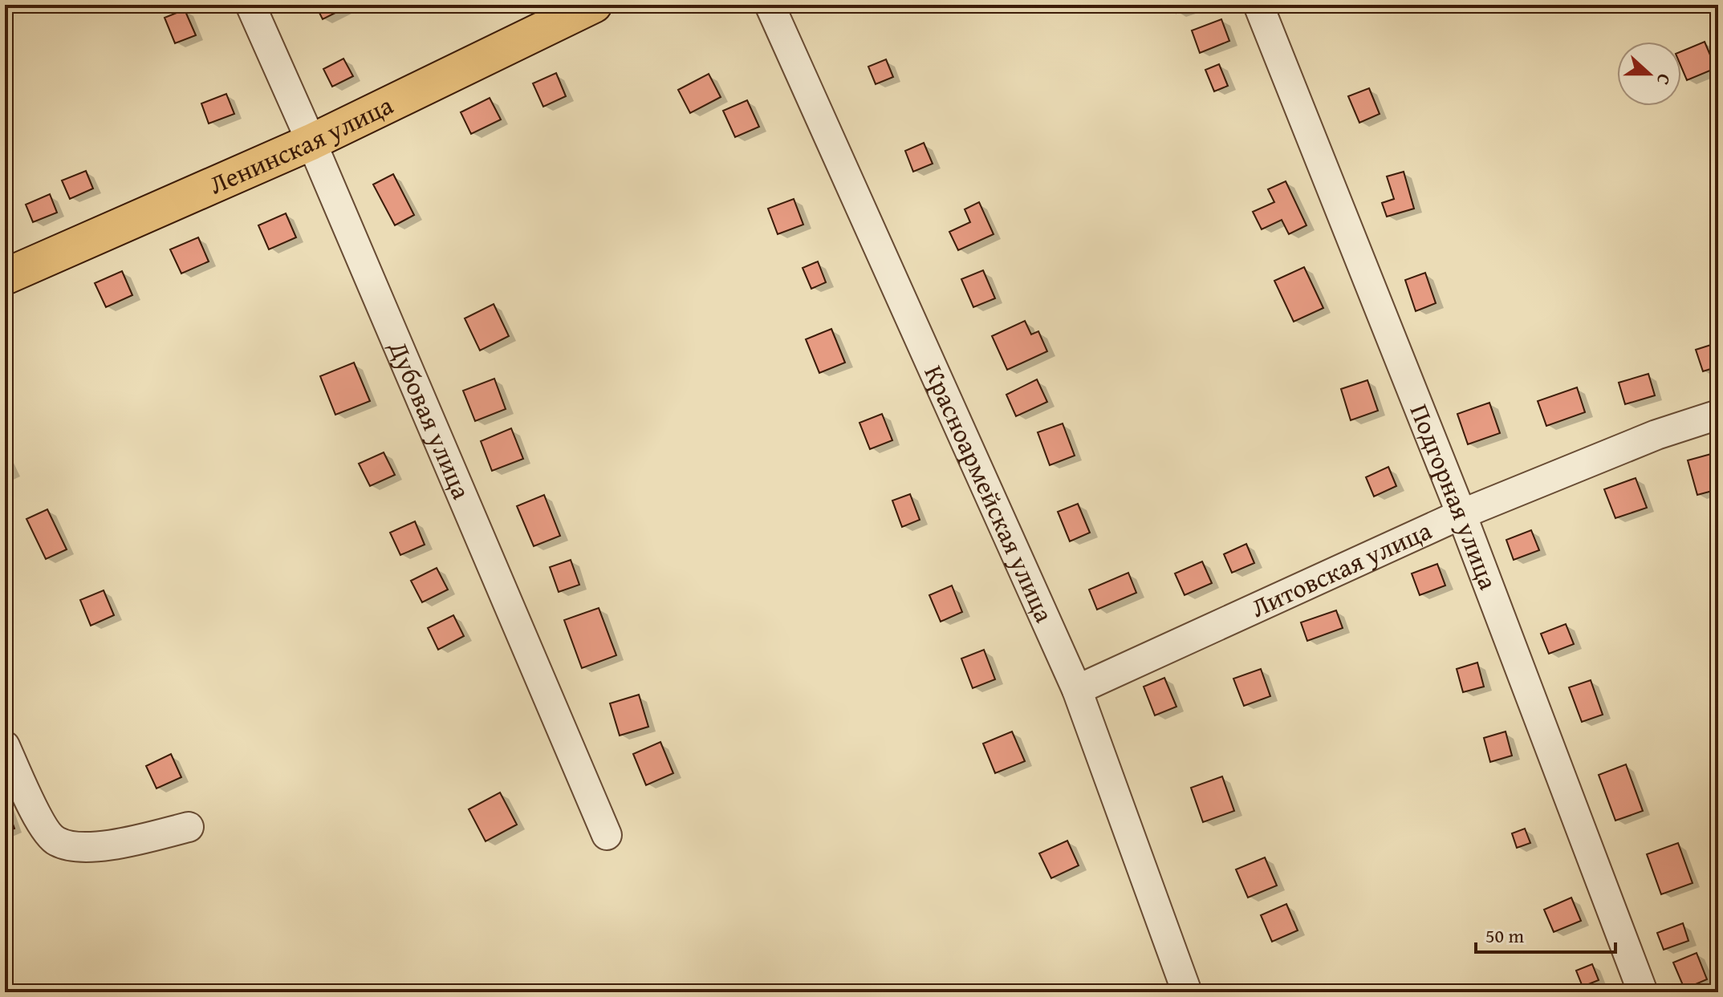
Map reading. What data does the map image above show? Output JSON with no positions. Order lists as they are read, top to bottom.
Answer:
{
  "streets": {
    "main road": ["Ленинская улица"],
    "street": [
      "Дубовая улица",
      "Красноармейская улица",
      "Подгорная улица",
      "Литовская улица"
    ]
  },
  "crossings": [
    ["Ленинская улица", "Дубовая улица"],
    ["Красноармейская улица", "Литовская улица"],
    ["Подгорная улица", "Литовская улица"]
  ],
  "scale_bar": "50 m",
  "north": "right"
}
